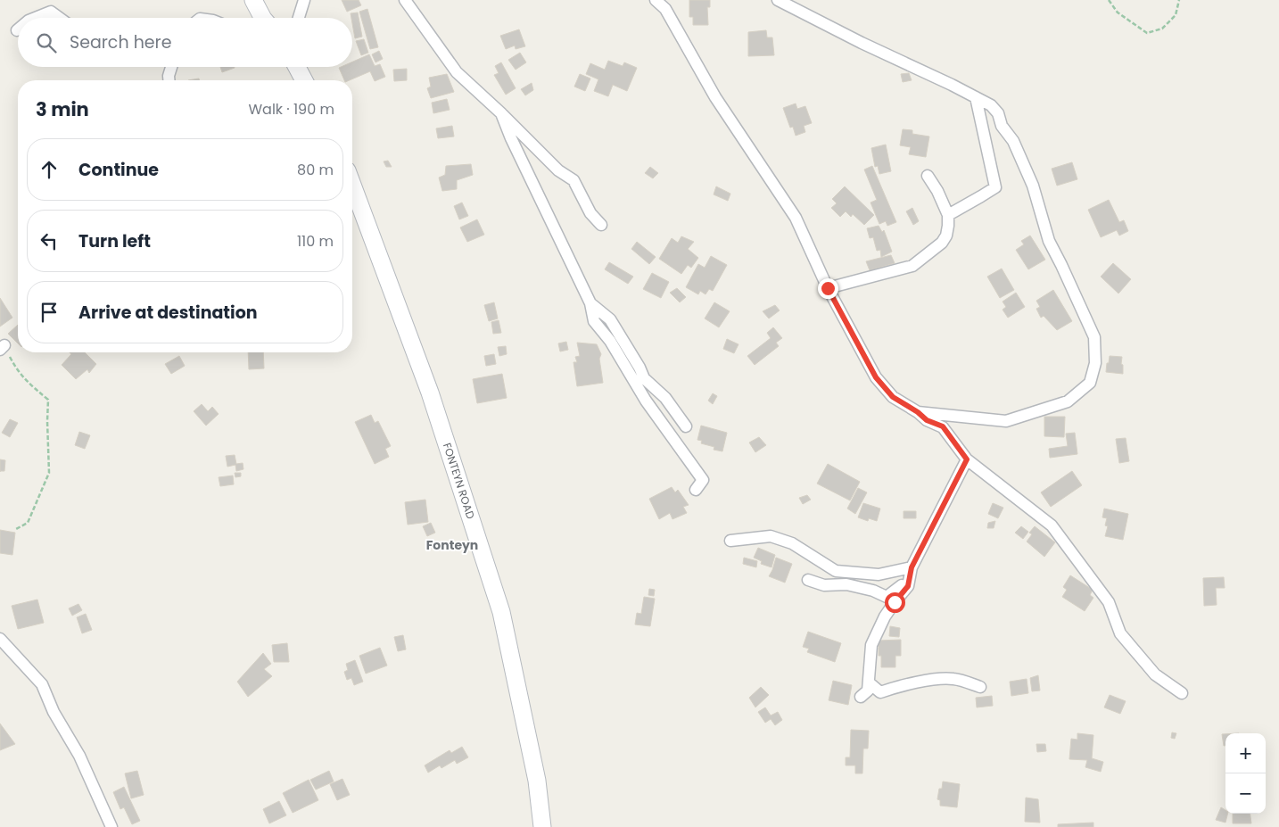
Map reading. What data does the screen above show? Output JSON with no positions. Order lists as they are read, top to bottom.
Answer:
{
  "streets": {
    "street": ["FONTEYN ROAD"]
  },
  "districts": ["Fonteyn"],
  "page": {
    "search": "Search here",
    "heading": ["3 min", "Walk · 190 m"],
    "list": [
      ["Continue", "80 m"],
      ["Turn left", "110 m"],
      "Arrive at destination"
    ],
    "map_buttons": ["+", "−"]
  }
}
